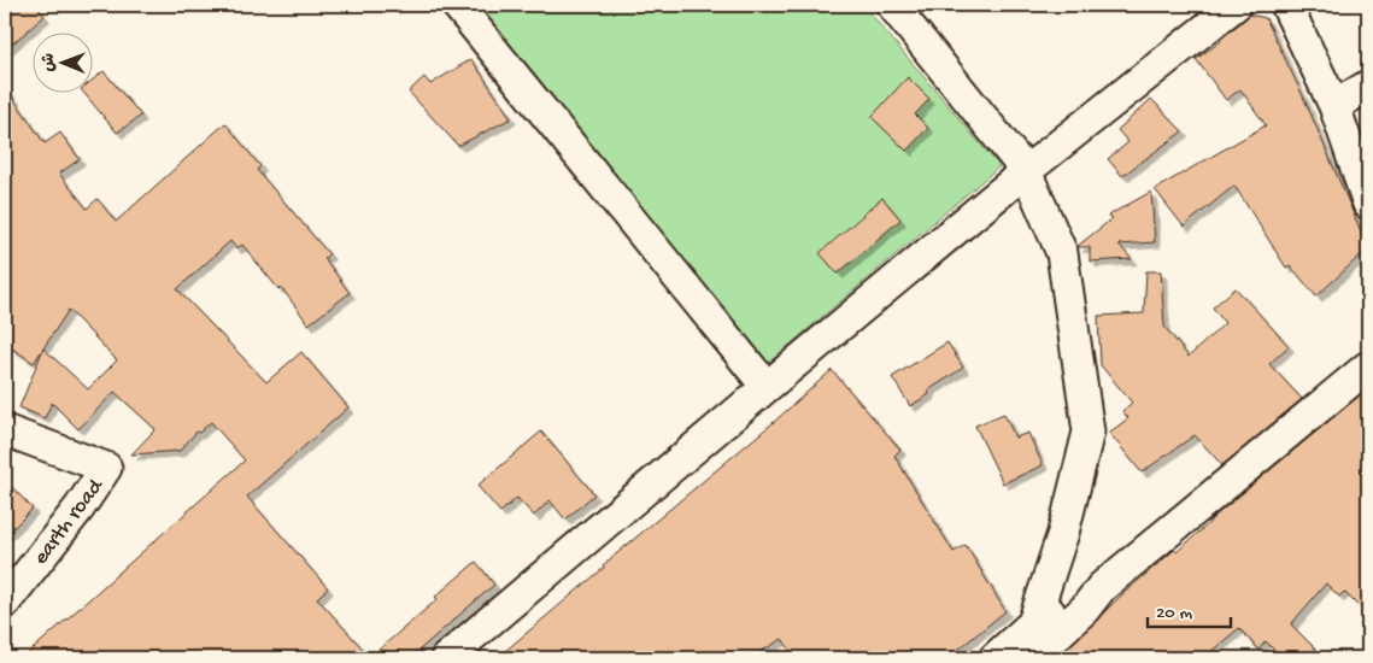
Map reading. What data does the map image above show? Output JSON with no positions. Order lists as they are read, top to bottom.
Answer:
{
  "streets": {
    "street": ["earth road"]
  },
  "scale_bar": "20 m",
  "north": "left"
}
